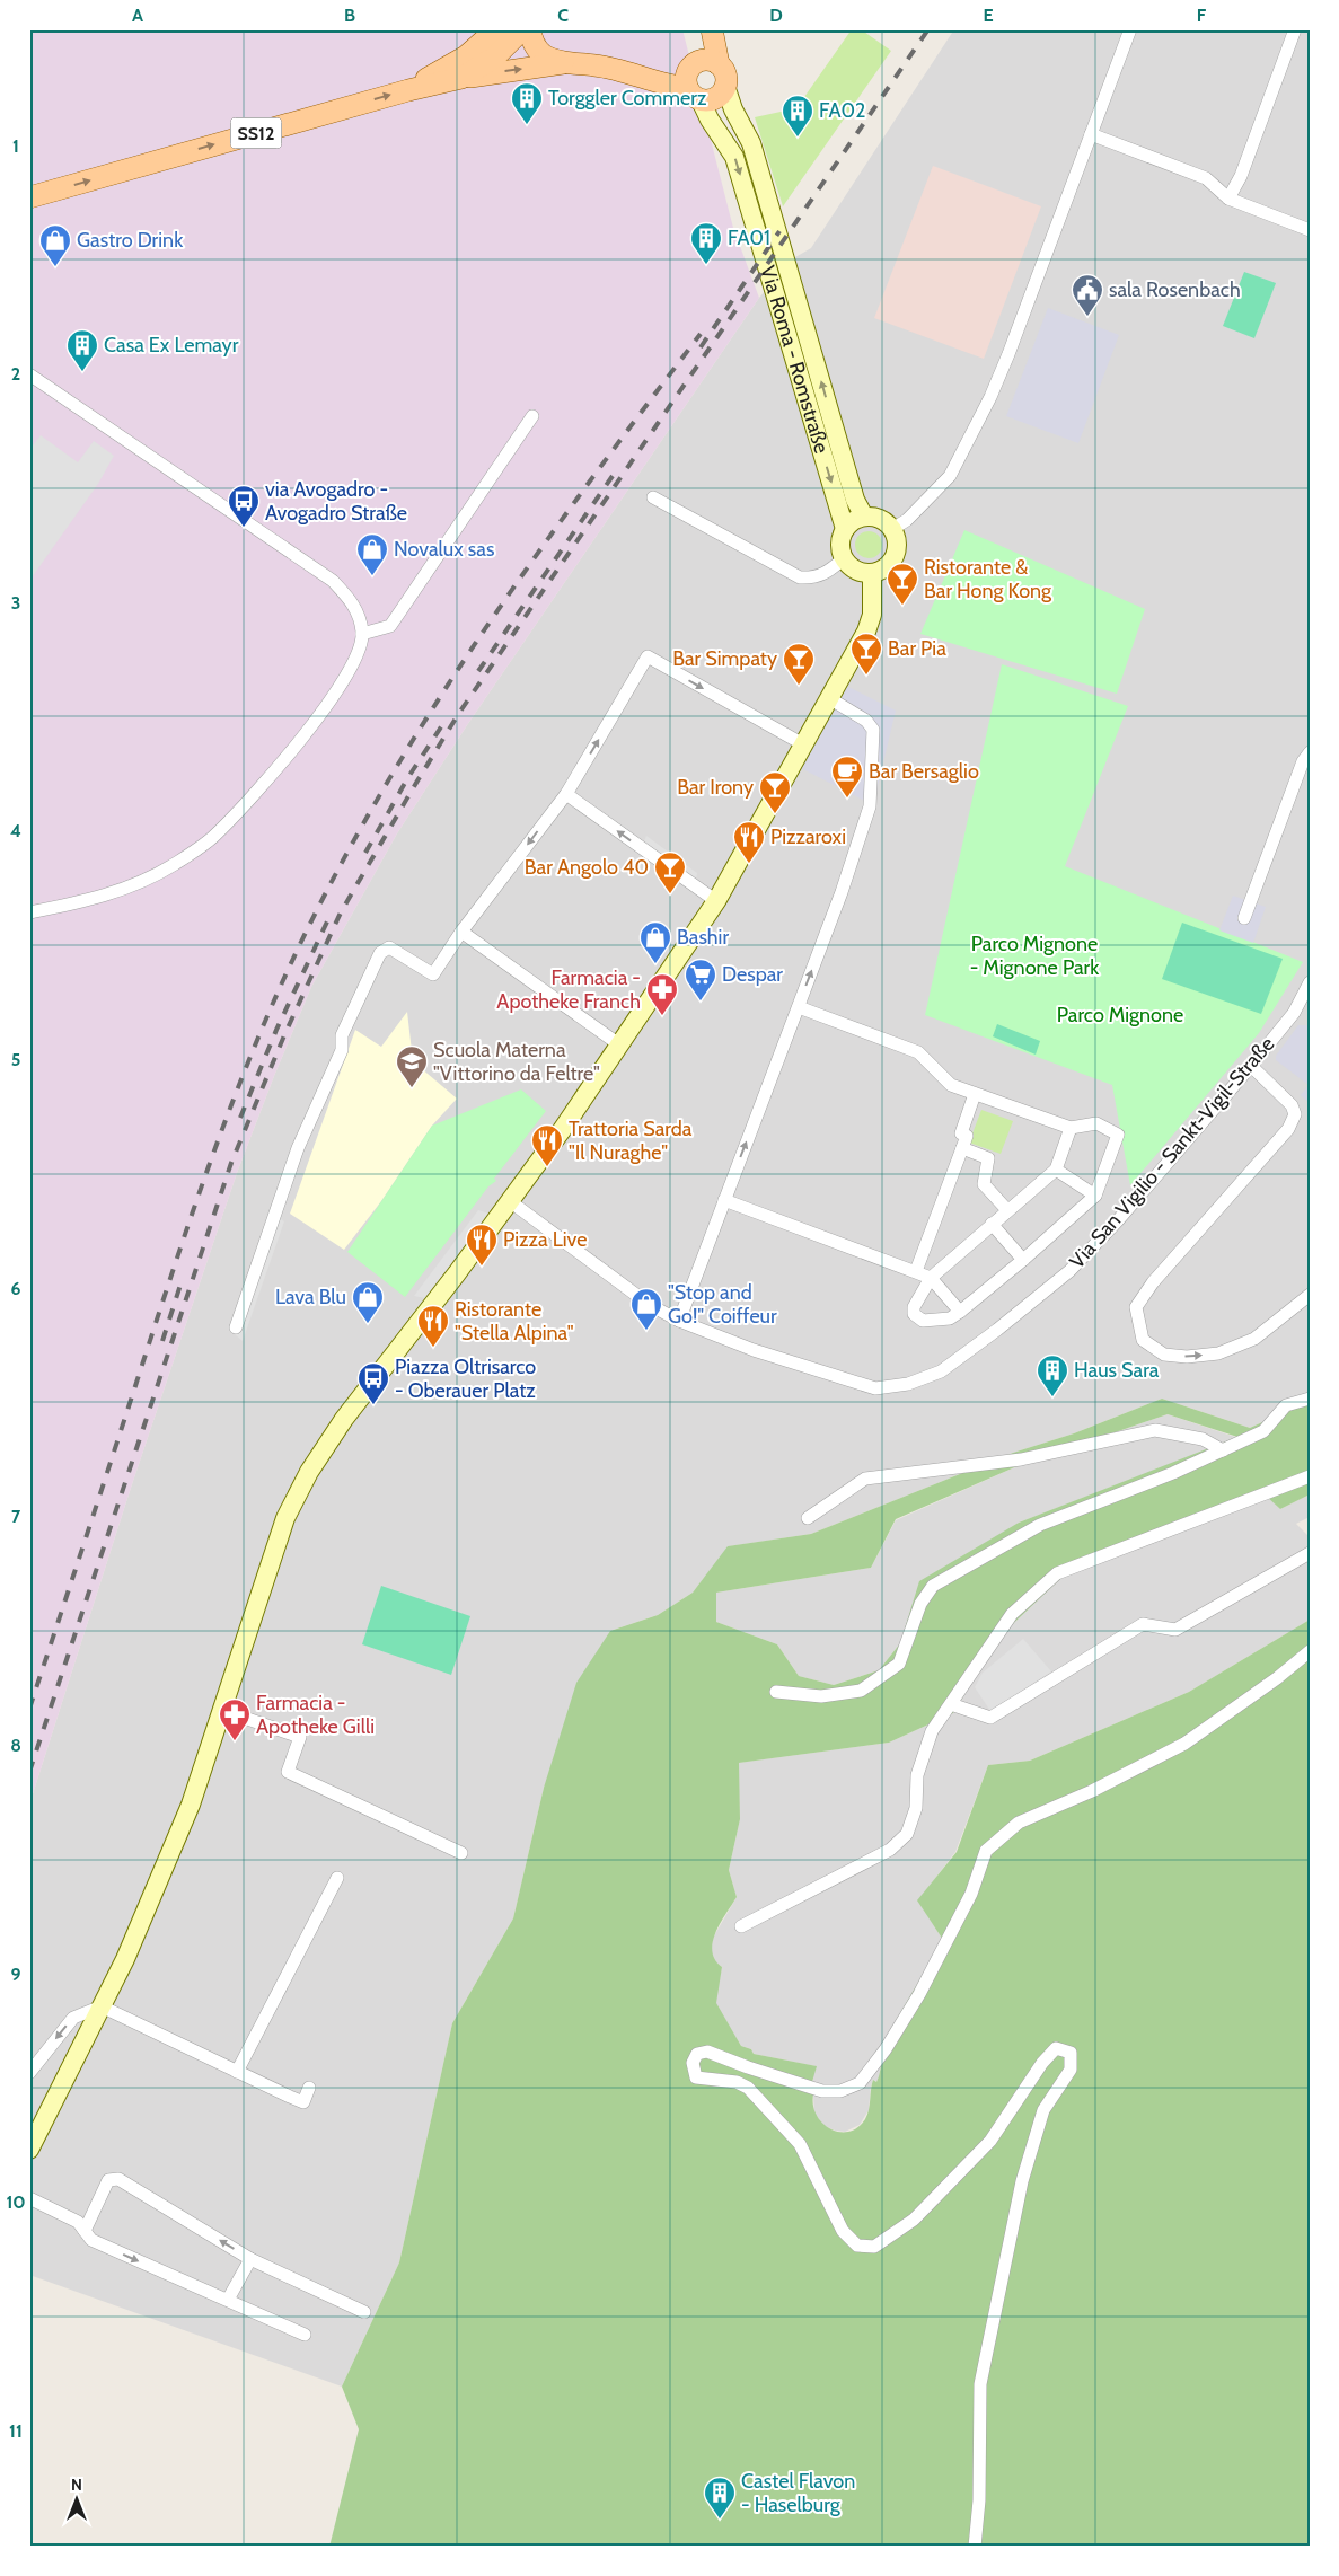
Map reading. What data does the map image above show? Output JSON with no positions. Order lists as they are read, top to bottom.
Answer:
{
  "streets": {
    "main road": ["SS12", "Via Roma - Romstraße"],
    "street": ["Via San Vigilio - Sankt-Vigil-Straße"]
  },
  "parks": ["Parco Mignone - Mignone Park", "Parco Mignone"],
  "places": {
    "building": [
      "Torggler Commerz",
      "FA02",
      "FA01",
      "Casa Ex Lemayr",
      "Haus Sara",
      "Castel Flavon - Haselburg"
    ],
    "shop": [
      "Gastro Drink",
      "Novalux sas",
      "Bashir",
      "Lava Blu",
      "\"Stop and Go!\" Coiffeur"
    ],
    "public building": ["sala Rosenbach"],
    "bus stop": ["via Avogadro - Avogadro Straße", "Piazza Oltrisarco - Oberauer Platz"],
    "bar": [
      "Ristorante & Bar Hong Kong",
      "Bar Pia",
      "Bar Simpaty",
      "Bar Irony",
      "Bar Angolo 40"
    ],
    "cafe": ["Bar Bersaglio"],
    "restaurant": [
      "Pizzaroxi",
      "Trattoria Sarda \"Il Nuraghe\"",
      "Pizza Live",
      "Ristorante \"Stella Alpina\""
    ],
    "supermarket": ["Despar"],
    "pharmacy": ["Farmacia - Apotheke Franch", "Farmacia - Apotheke Gilli"],
    "school or university": ["Scuola Materna \"Vittorino da Feltre\""]
  },
  "north": "top",
  "grid": {
    "columns": [
      "A",
      "B",
      "C",
      "D",
      "E",
      "F"
    ],
    "rows": [
      "1",
      "2",
      "3",
      "4",
      "5",
      "6",
      "7",
      "8",
      "9",
      "10",
      "11"
    ]
  }
}
